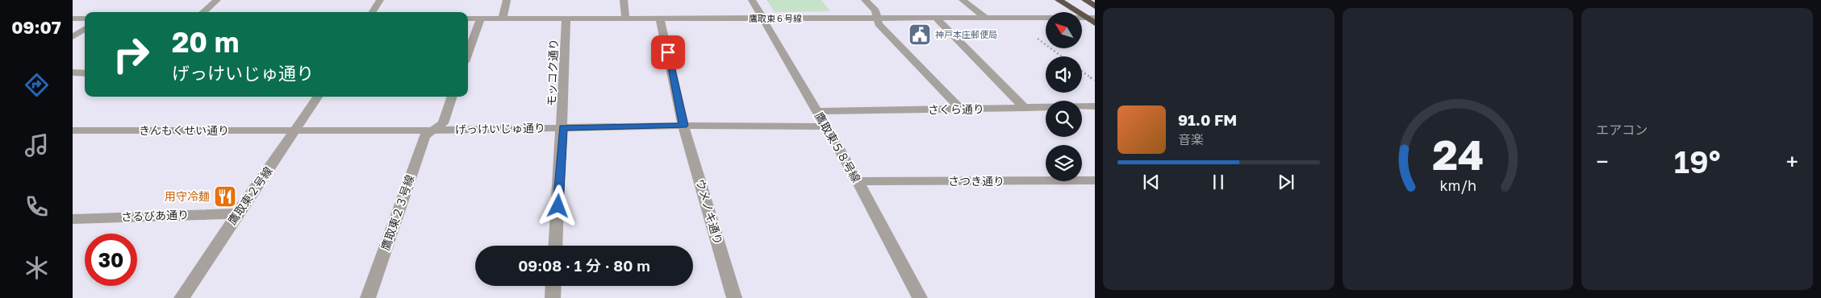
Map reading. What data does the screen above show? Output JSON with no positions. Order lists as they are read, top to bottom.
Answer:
{
  "streets": {
    "street": [
      "鷹取東６号線",
      "モッコク通り",
      "さくら通り",
      "げっけいじゅ通り",
      "きんもくせい通り",
      "鷹取東５８号線",
      "さつき通り",
      "鷹取東２号線",
      "ウメノキ通り",
      "鷹取東２３号線",
      "さるびあ通り"
    ]
  },
  "crossings": [
    ["鷹取東６号線", "モッコク通り"],
    ["鷹取東６号線", "鷹取東５８号線"],
    ["鷹取東６号線", "ウメノキ通り"],
    ["モッコク通り", "げっけいじゅ通り"],
    ["さくら通り", "鷹取東５８号線"],
    ["げっけいじゅ通り", "きんもくせい通り"],
    ["げっけいじゅ通り", "鷹取東５８号線"],
    ["げっけいじゅ通り", "鷹取東２号線"],
    ["げっけいじゅ通り", "ウメノキ通り"],
    ["げっけいじゅ通り", "鷹取東２３号線"],
    ["きんもくせい通り", "鷹取東２号線"],
    ["鷹取東５８号線", "さつき通り"],
    ["鷹取東２号線", "さるびあ通り"]
  ],
  "places": {
    "public building": ["神戸本庄郵便局"],
    "restaurant": ["用守冷麺"]
  },
  "north": "top left",
  "page": {
    "tabs": "09:07",
    "tile": "エアコン",
    "turn": ["20 m", "げっけいじゅ通り"],
    "song": ["91.0 FM", "音楽"],
    "heat": ["−", "19°", "+"],
    "limit": "30",
    "trip": "09:08 · 1 分 · 80 m",
    "gauge": ["24", "km/h"]
  }
}
